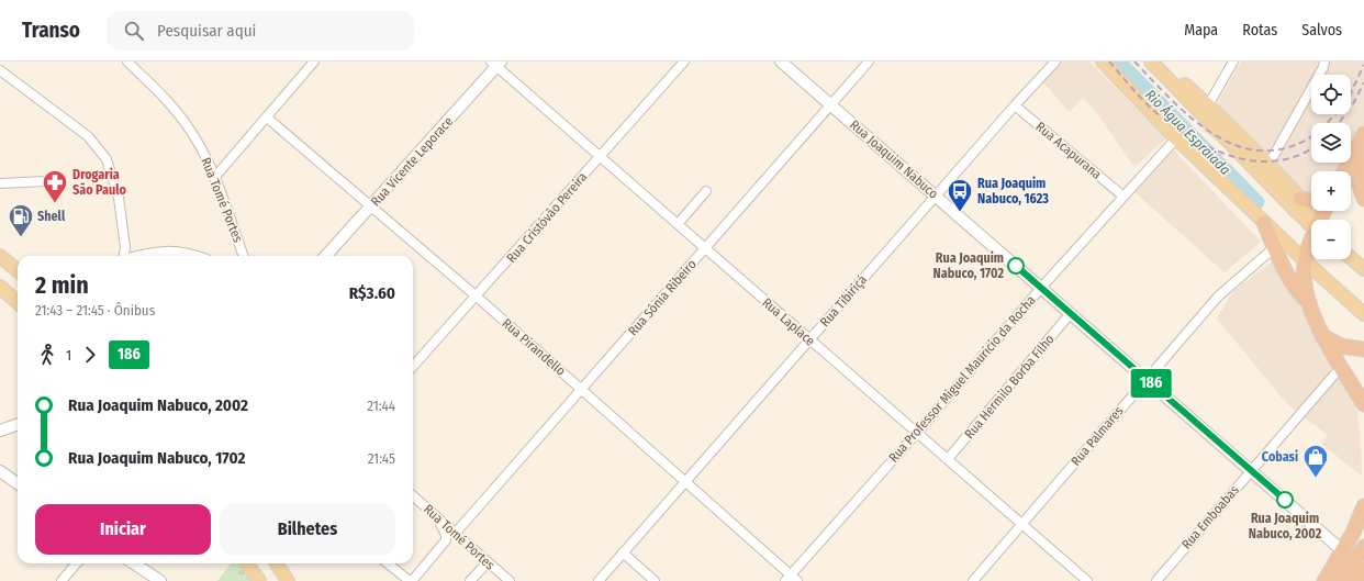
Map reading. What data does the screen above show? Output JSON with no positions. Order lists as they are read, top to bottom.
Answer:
{
  "streets": {
    "street": [
      "Rua Acapurana",
      "Rua Joaquim Nabuco",
      "Rua Vicente Leporace",
      "Rua Tomé Portes",
      "Rua Cristóvão Pereira",
      "Rua Sônia Ribeiro",
      "Rua Tibiriçá",
      "Rua Laplace",
      "Rua Pirandello",
      "Rua Professor Miguel Maurício da Rocha",
      "Rua Hermilo Borba Filho",
      "Rua Palmares",
      "Rua Emboabas"
    ]
  },
  "crossings": [
    ["Rua Acapurana", "Rua Tibiriçá"],
    ["Rua Acapurana", "Rua Professor Miguel Maurício da Rocha"],
    ["Rua Joaquim Nabuco", "Rua Sônia Ribeiro"],
    ["Rua Joaquim Nabuco", "Rua Tibiriçá"],
    ["Rua Joaquim Nabuco", "Rua Professor Miguel Maurício da Rocha"],
    ["Rua Joaquim Nabuco", "Rua Hermilo Borba Filho"],
    ["Rua Joaquim Nabuco", "Rua Palmares"],
    ["Rua Joaquim Nabuco", "Rua Emboabas"],
    ["Rua Vicente Leporace", "Rua Laplace"],
    ["Rua Vicente Leporace", "Rua Pirandello"],
    ["Rua Tomé Portes", "Rua Sônia Ribeiro"],
    ["Rua Cristóvão Pereira", "Rua Laplace"],
    ["Rua Cristóvão Pereira", "Rua Pirandello"],
    ["Rua Sônia Ribeiro", "Rua Laplace"],
    ["Rua Sônia Ribeiro", "Rua Pirandello"],
    ["Rua Tibiriçá", "Rua Laplace"],
    ["Rua Tibiriçá", "Rua Pirandello"],
    ["Rua Laplace", "Rua Professor Miguel Maurício da Rocha"],
    ["Rua Laplace", "Rua Hermilo Borba Filho"],
    ["Rua Laplace", "Rua Palmares"],
    ["Rua Pirandello", "Rua Professor Miguel Maurício da Rocha"]
  ],
  "water": ["Rio Água Espraiada"],
  "places": {
    "pharmacy": ["Drogaria São Paulo"],
    "bus stop": ["Rua Joaquim Nabuco, 1623"],
    "fuel station": ["Shell"],
    "other": ["Rua Joaquim Nabuco, 1702", "Rua Joaquim Nabuco, 2002"],
    "shop": ["Cobasi"]
  },
  "lines": ["bus line 186"],
  "page": {
    "header": "Transo",
    "search": "Pesquisar aqui",
    "nav": ["Mapa", "Rotas", "Salvos"],
    "on_map": "186",
    "map_buttons": ["+", "−"],
    "heading": ["2 min", "21:43 – 21:45 · Ônibus", "R$3.60"],
    "legs": ["1", "186"],
    "list": [
      {
        "name": "Rua Joaquim Nabuco, 2002",
        "value": "21:44"
      },
      {
        "name": "Rua Joaquim Nabuco, 1702",
        "value": "21:45"
      }
    ],
    "buttons": ["Iniciar", "Bilhetes"]
  }
}
